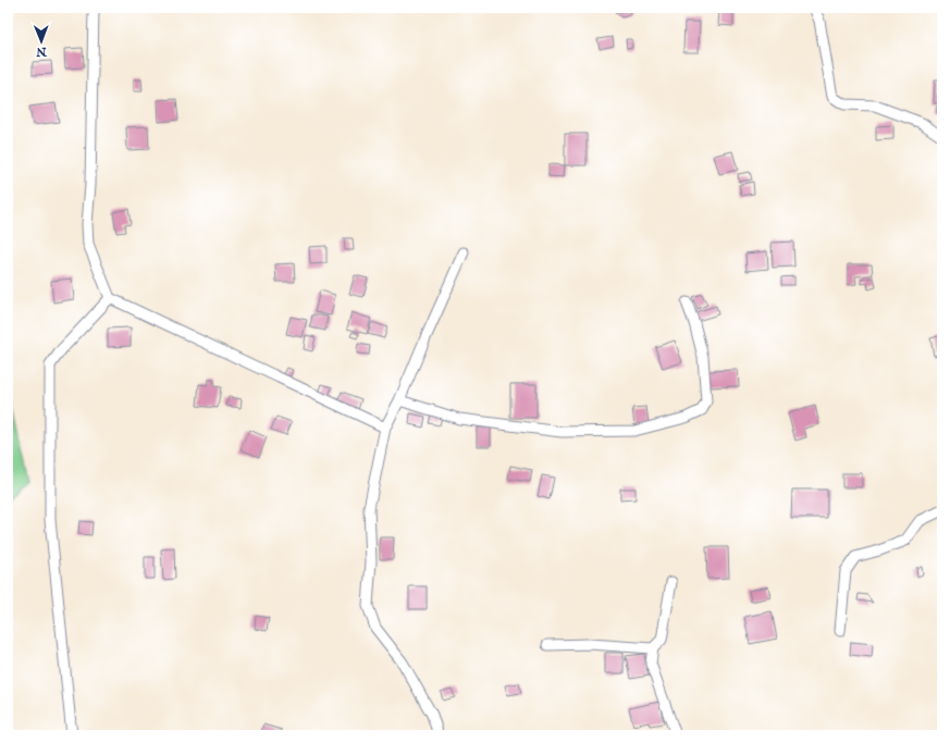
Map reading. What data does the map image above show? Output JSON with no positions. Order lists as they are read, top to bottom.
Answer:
{
  "north": "bottom"
}
